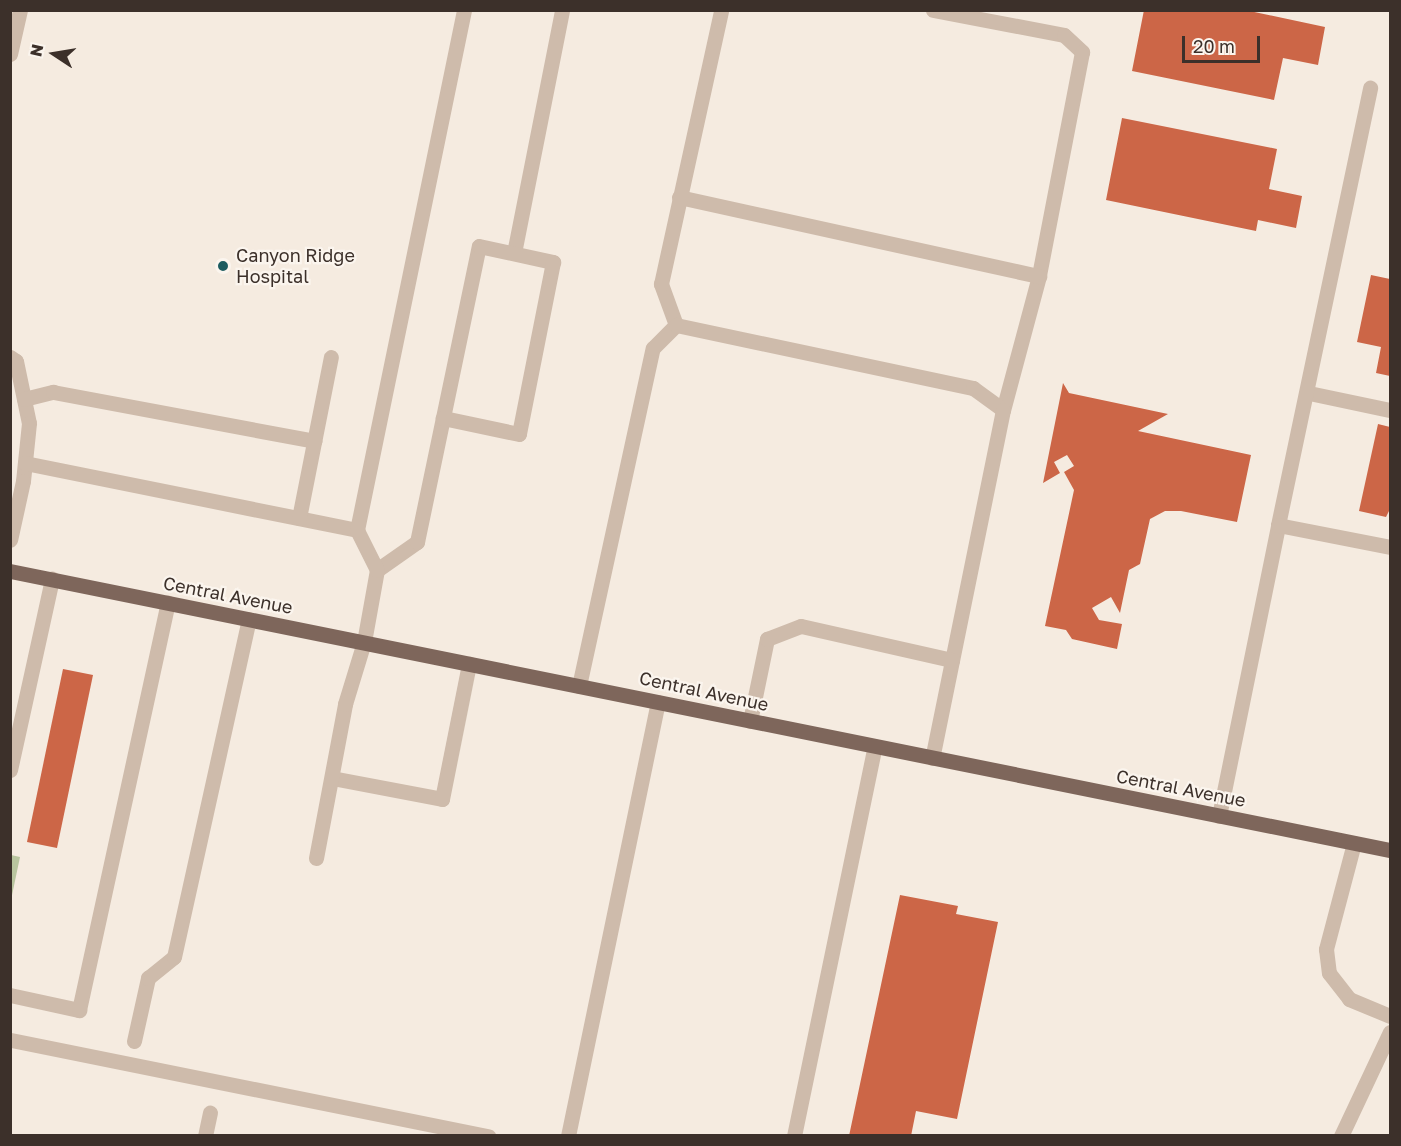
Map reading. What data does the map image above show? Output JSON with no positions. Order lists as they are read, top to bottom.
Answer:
{
  "streets": {
    "main road": ["Central Avenue"]
  },
  "places": ["Canyon Ridge Hospital"],
  "scale_bar": "20 m",
  "north": "left"
}
